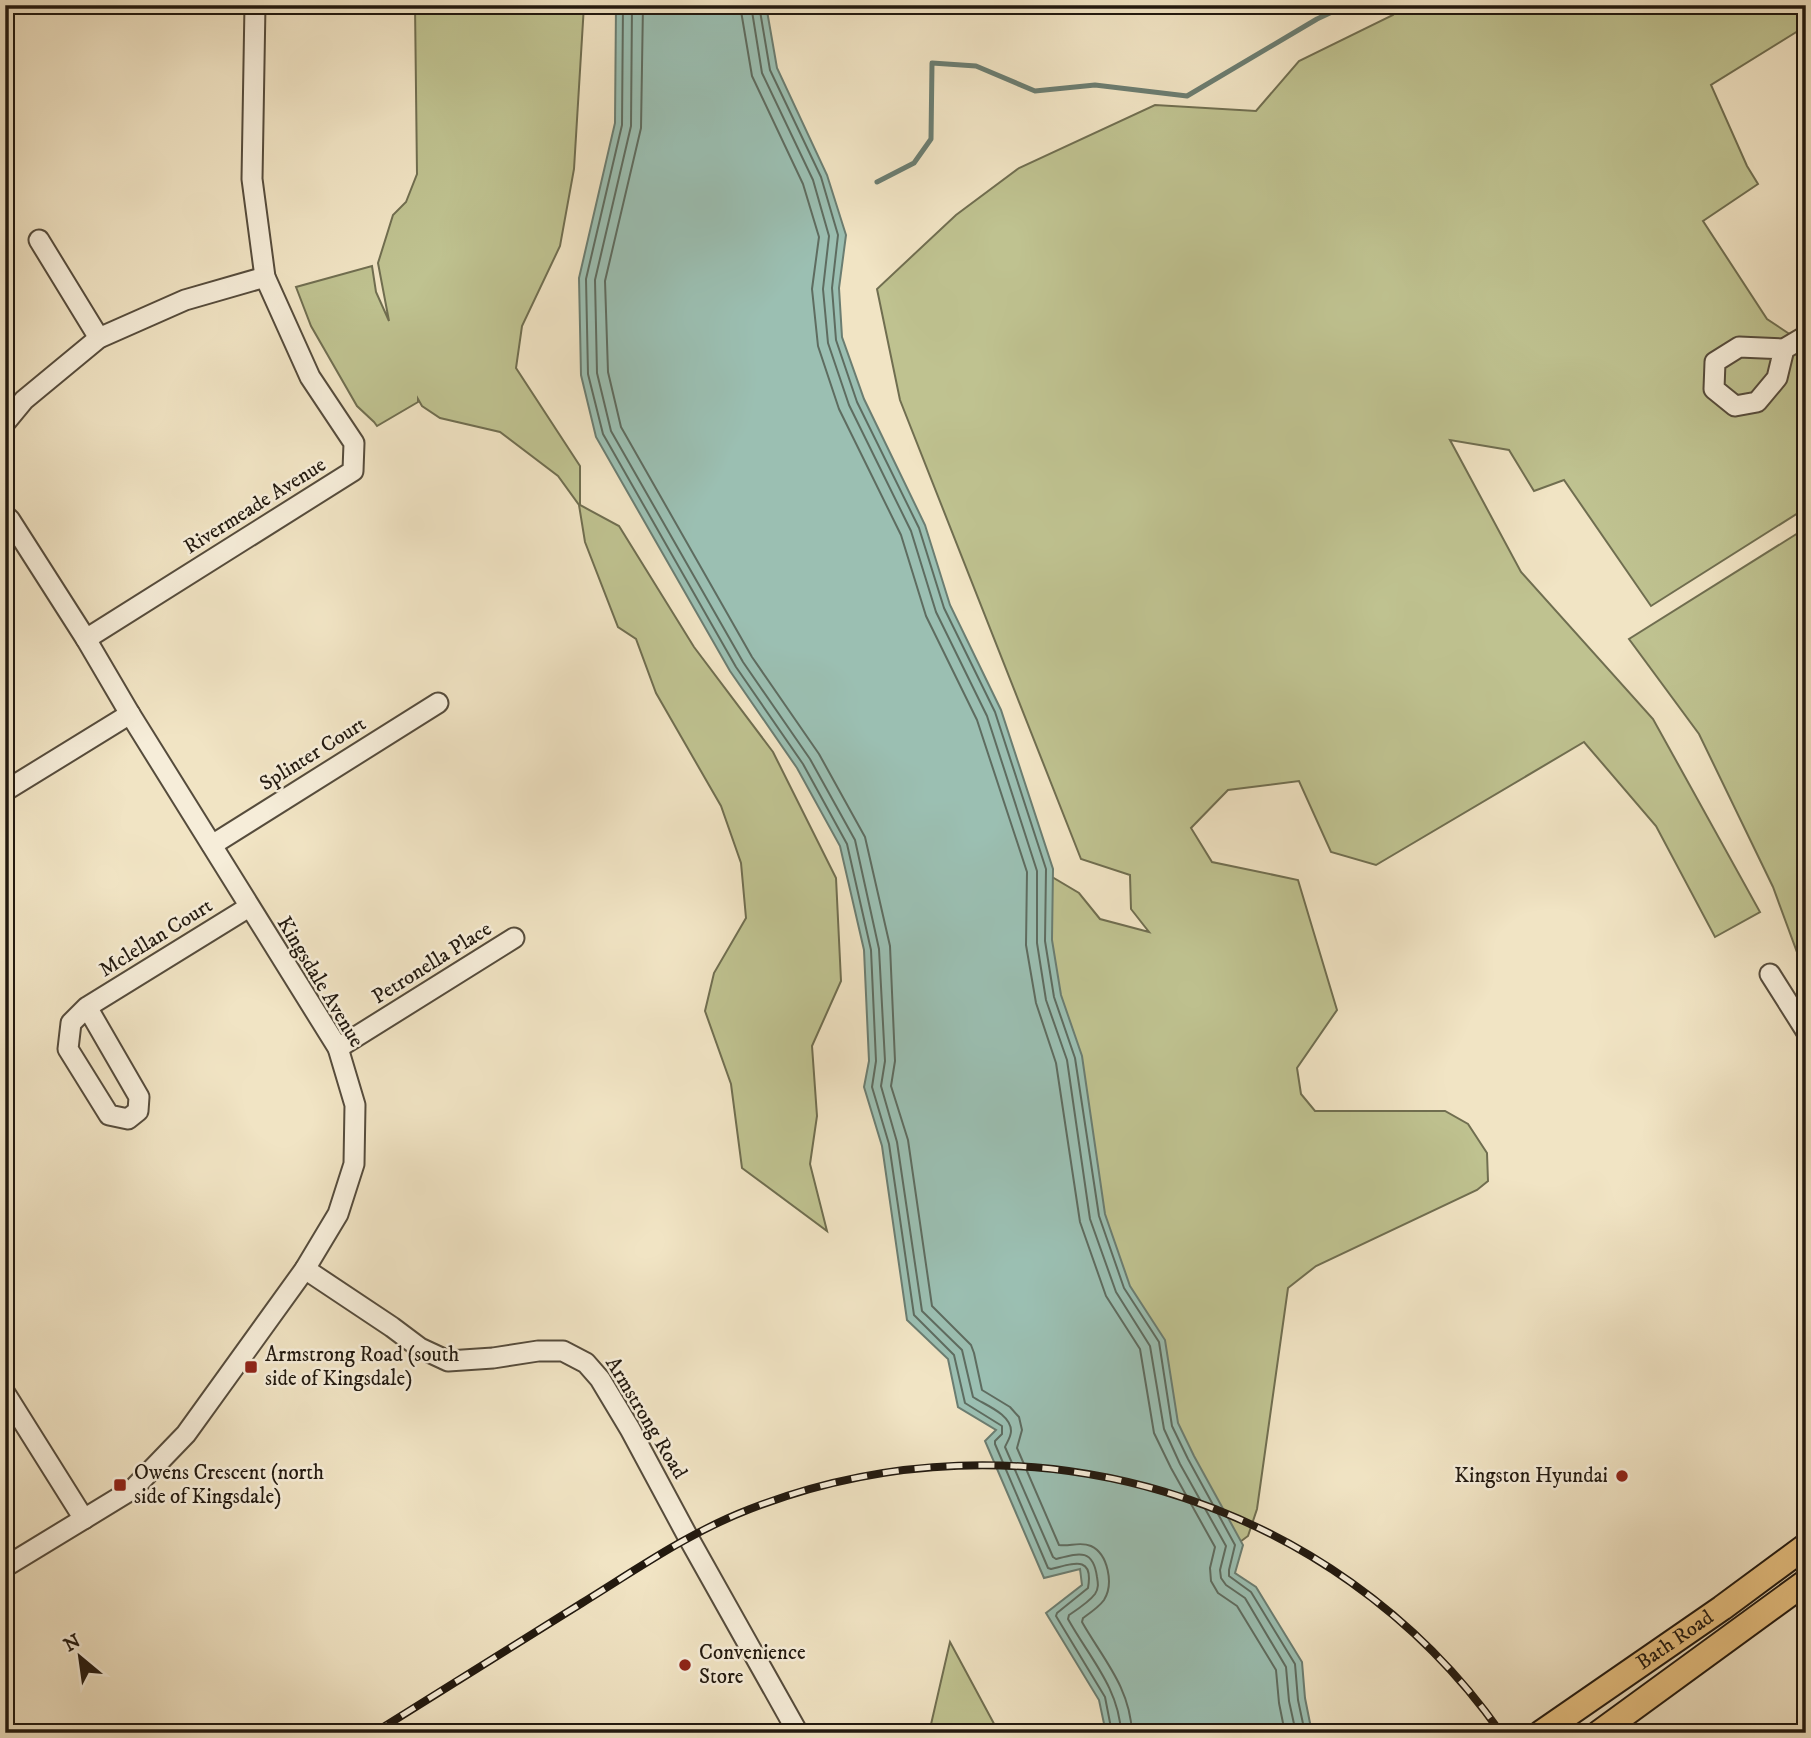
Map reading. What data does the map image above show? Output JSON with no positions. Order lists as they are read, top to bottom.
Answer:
{
  "streets": {
    "main road": ["Bath Road"],
    "street": [
      "Rivermeade Avenue",
      "Splinter Court",
      "Mclellan Court",
      "Petronella Place",
      "Kingsdale Avenue",
      "Armstrong Road"
    ]
  },
  "crossings": [
    ["Rivermeade Avenue", "Kingsdale Avenue"],
    ["Splinter Court", "Kingsdale Avenue"],
    ["Mclellan Court", "Kingsdale Avenue"],
    ["Petronella Place", "Kingsdale Avenue"],
    ["Kingsdale Avenue", "Armstrong Road"]
  ],
  "places": {
    "transit": ["Armstrong Road (south side of Kingsdale)", "Owens Crescent (north side of Kingsdale)"],
    "other": ["Kingston Hyundai", "Convenience Store"]
  },
  "north": "top left"
}
